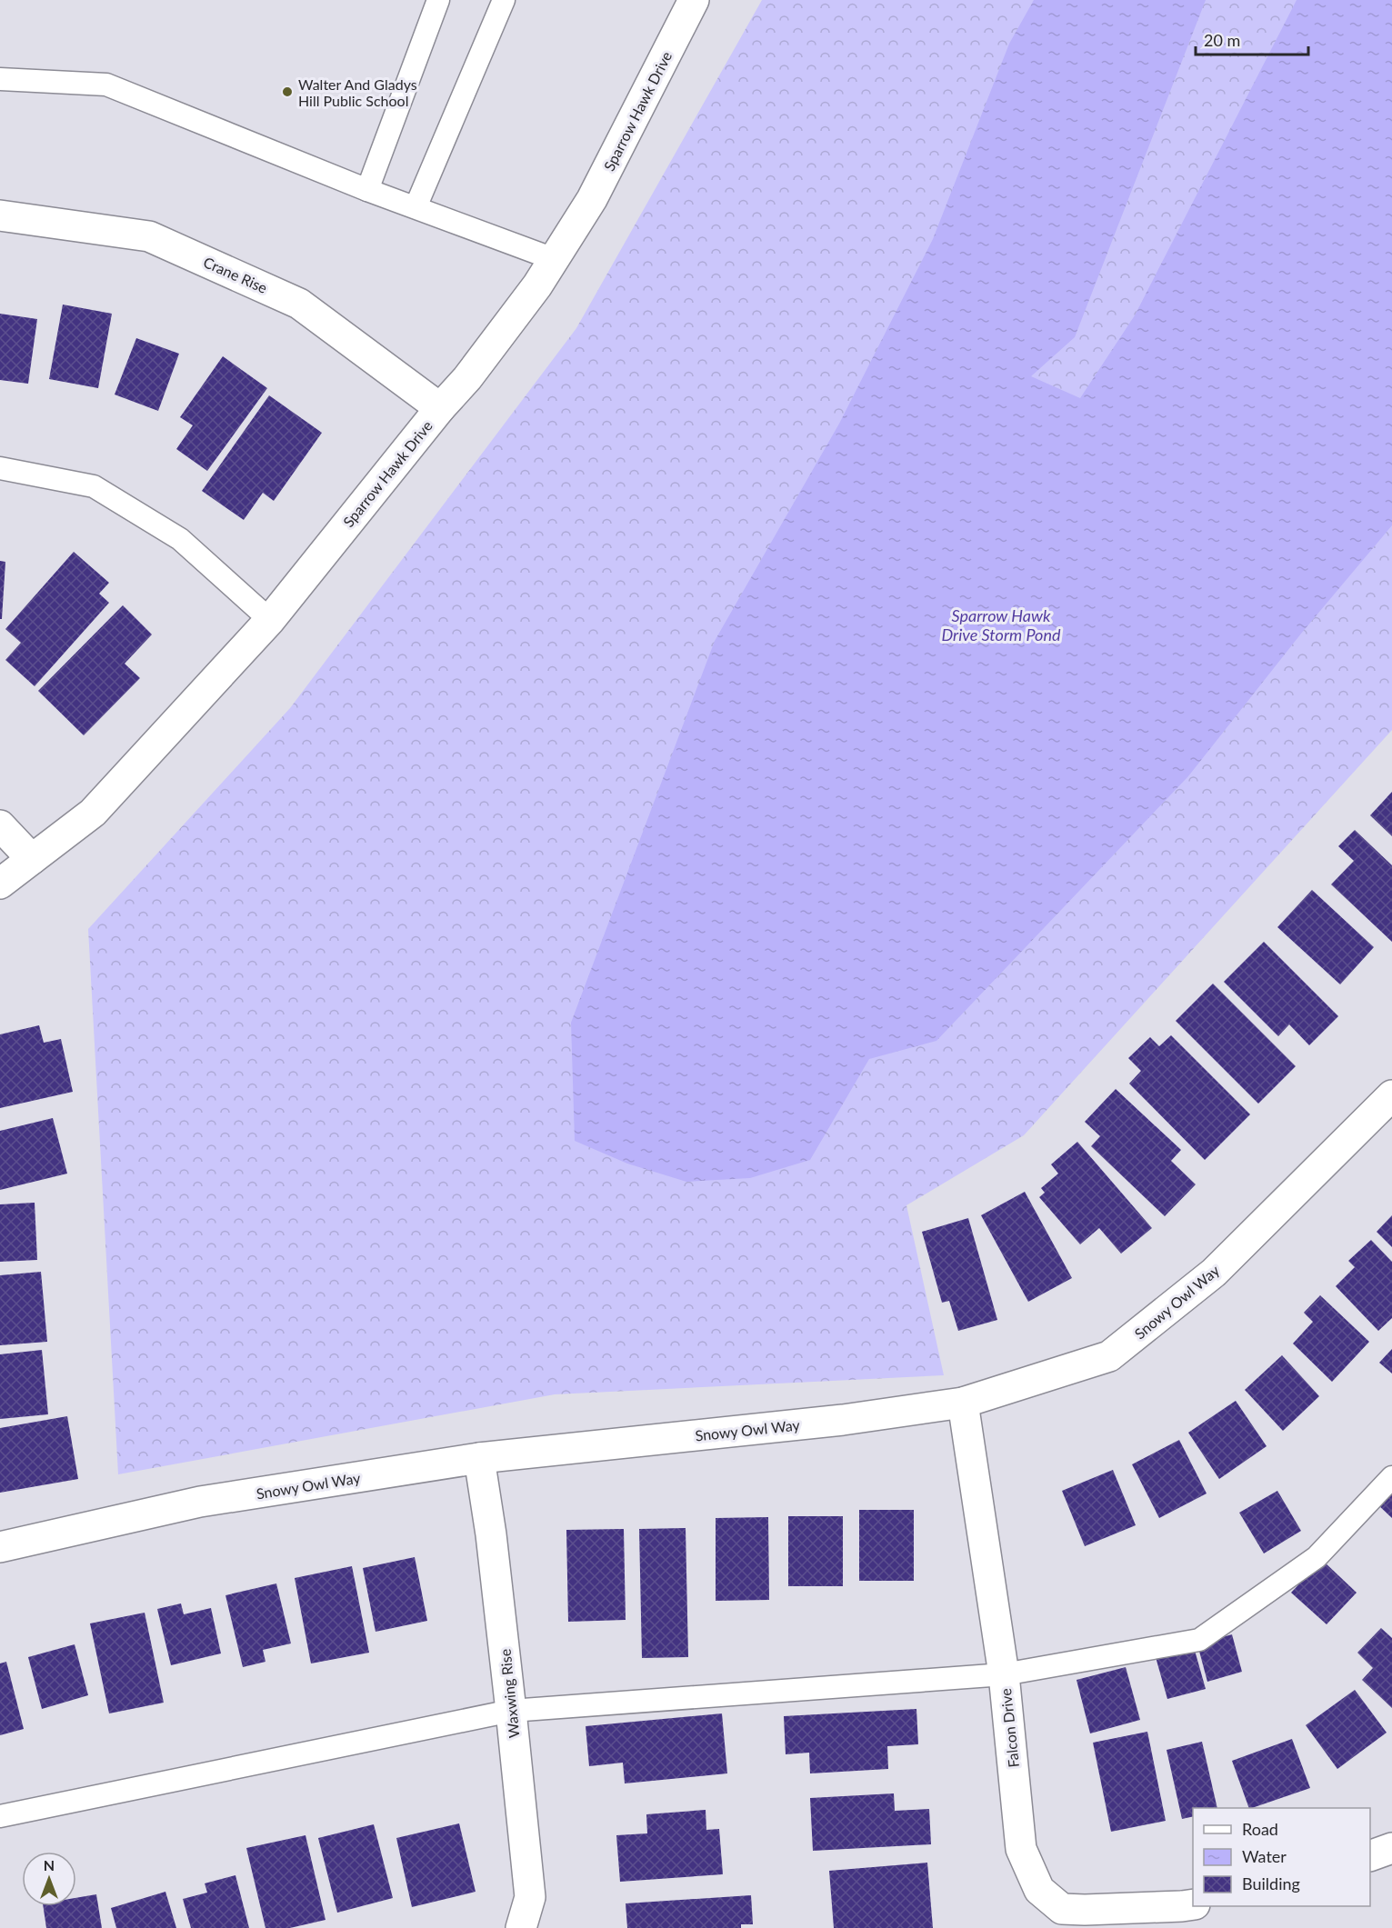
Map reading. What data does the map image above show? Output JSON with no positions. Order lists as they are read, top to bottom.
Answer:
{
  "streets": {
    "street": [
      "Sparrow Hawk Drive",
      "Crane Rise",
      "Snowy Owl Way",
      "Waxwing Rise",
      "Falcon Drive"
    ]
  },
  "crossings": [
    ["Sparrow Hawk Drive", "Crane Rise"],
    ["Snowy Owl Way", "Waxwing Rise"],
    ["Snowy Owl Way", "Falcon Drive"]
  ],
  "water": ["Sparrow Hawk Drive Storm Pond"],
  "places": ["Walter And Gladys Hill Public School"],
  "legend": ["Road", "Water", "Building"],
  "scale_bar": "20 m",
  "north": "top"
}
